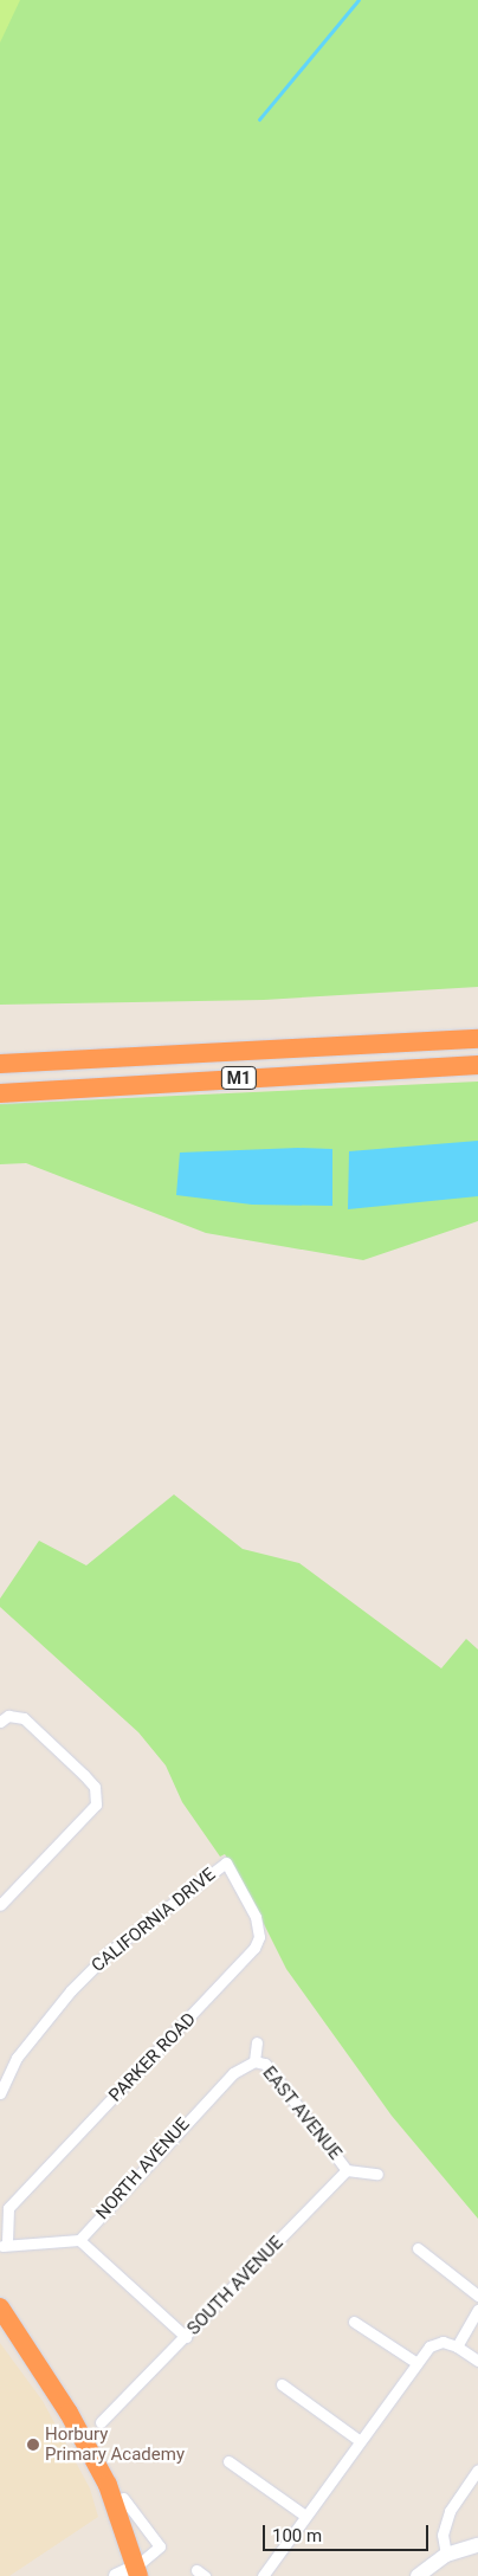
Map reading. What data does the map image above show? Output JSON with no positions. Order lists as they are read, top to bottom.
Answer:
{
  "streets": {
    "highway": ["M1"],
    "street": [
      "CALIFORNIA DRIVE",
      "PARKER ROAD",
      "EAST AVENUE",
      "NORTH AVENUE",
      "SOUTH AVENUE"
    ]
  },
  "crossings": [
    ["CALIFORNIA DRIVE", "PARKER ROAD"],
    ["EAST AVENUE", "NORTH AVENUE"],
    ["EAST AVENUE", "SOUTH AVENUE"]
  ],
  "places": ["Horbury Primary Academy"],
  "scale_bar": "100 m"
}
